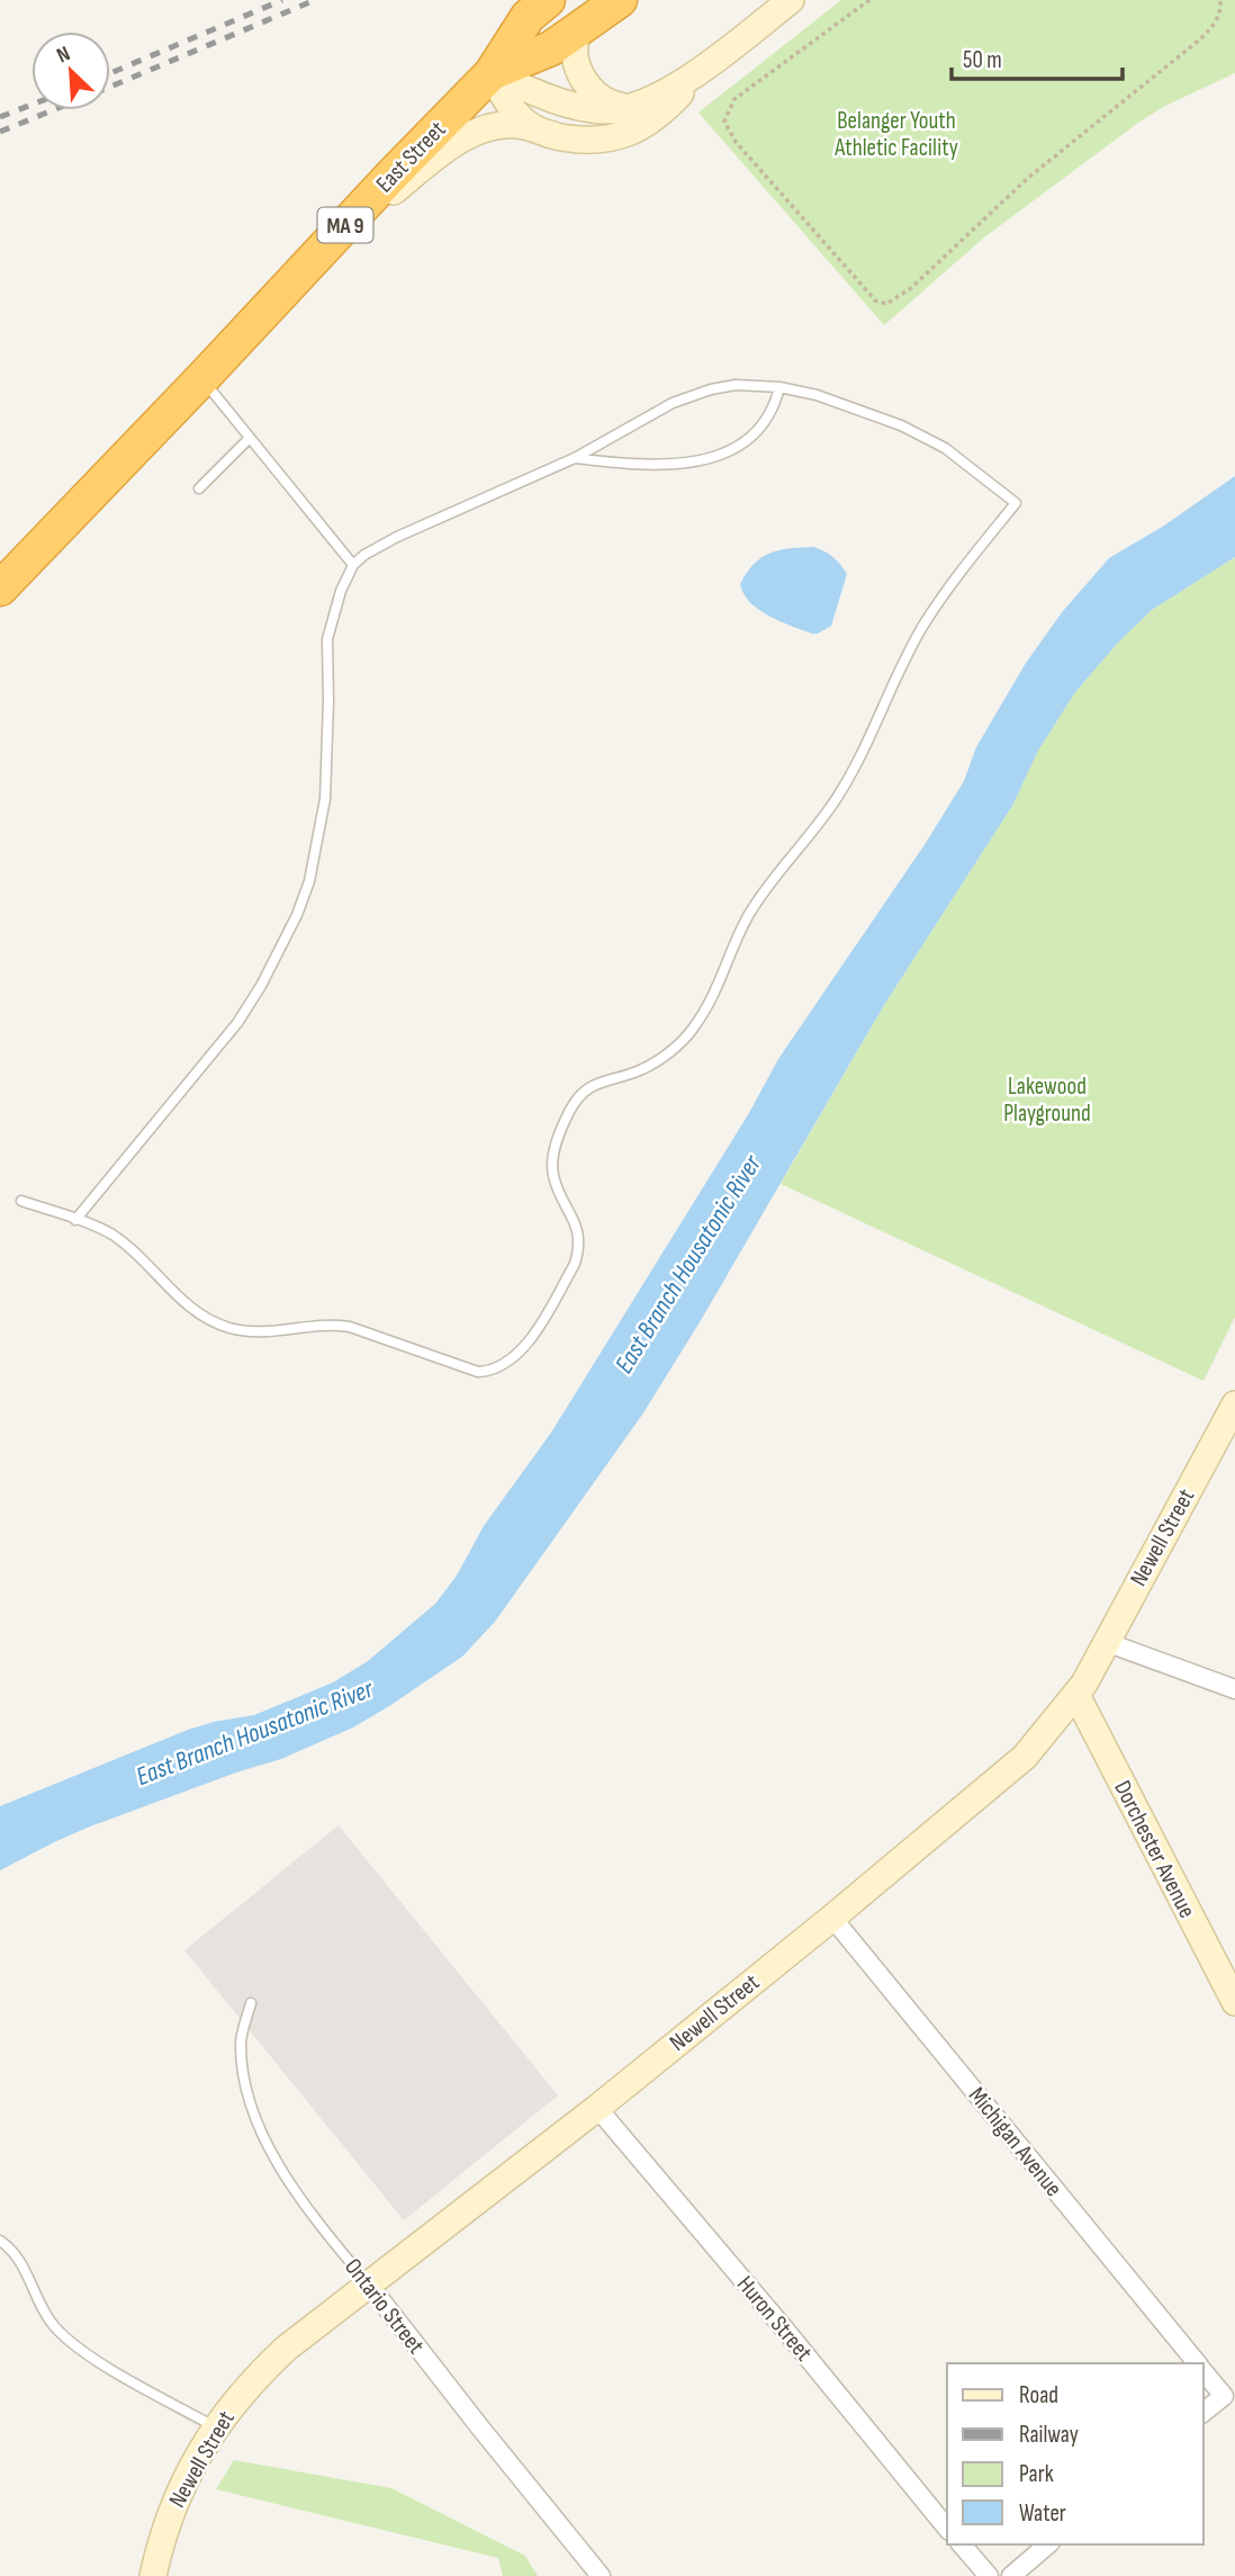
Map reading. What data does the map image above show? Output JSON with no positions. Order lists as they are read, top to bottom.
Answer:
{
  "streets": {
    "highway": ["East Street", "MA 9"],
    "street": [
      "Newell Street",
      "Dorchester Avenue",
      "Michigan Avenue",
      "Ontario Street",
      "Huron Street"
    ]
  },
  "crossings": [
    ["East Street", "MA 9"],
    ["Newell Street", "Dorchester Avenue"],
    ["Newell Street", "Michigan Avenue"],
    ["Newell Street", "Ontario Street"],
    ["Newell Street", "Huron Street"]
  ],
  "water": ["East Branch Housatonic River"],
  "parks": ["Belanger Youth Athletic Facility", "Lakewood Playground"],
  "legend": [
    "Road",
    "Railway",
    "Park",
    "Water"
  ],
  "scale_bar": "50 m",
  "north": "top left"
}
